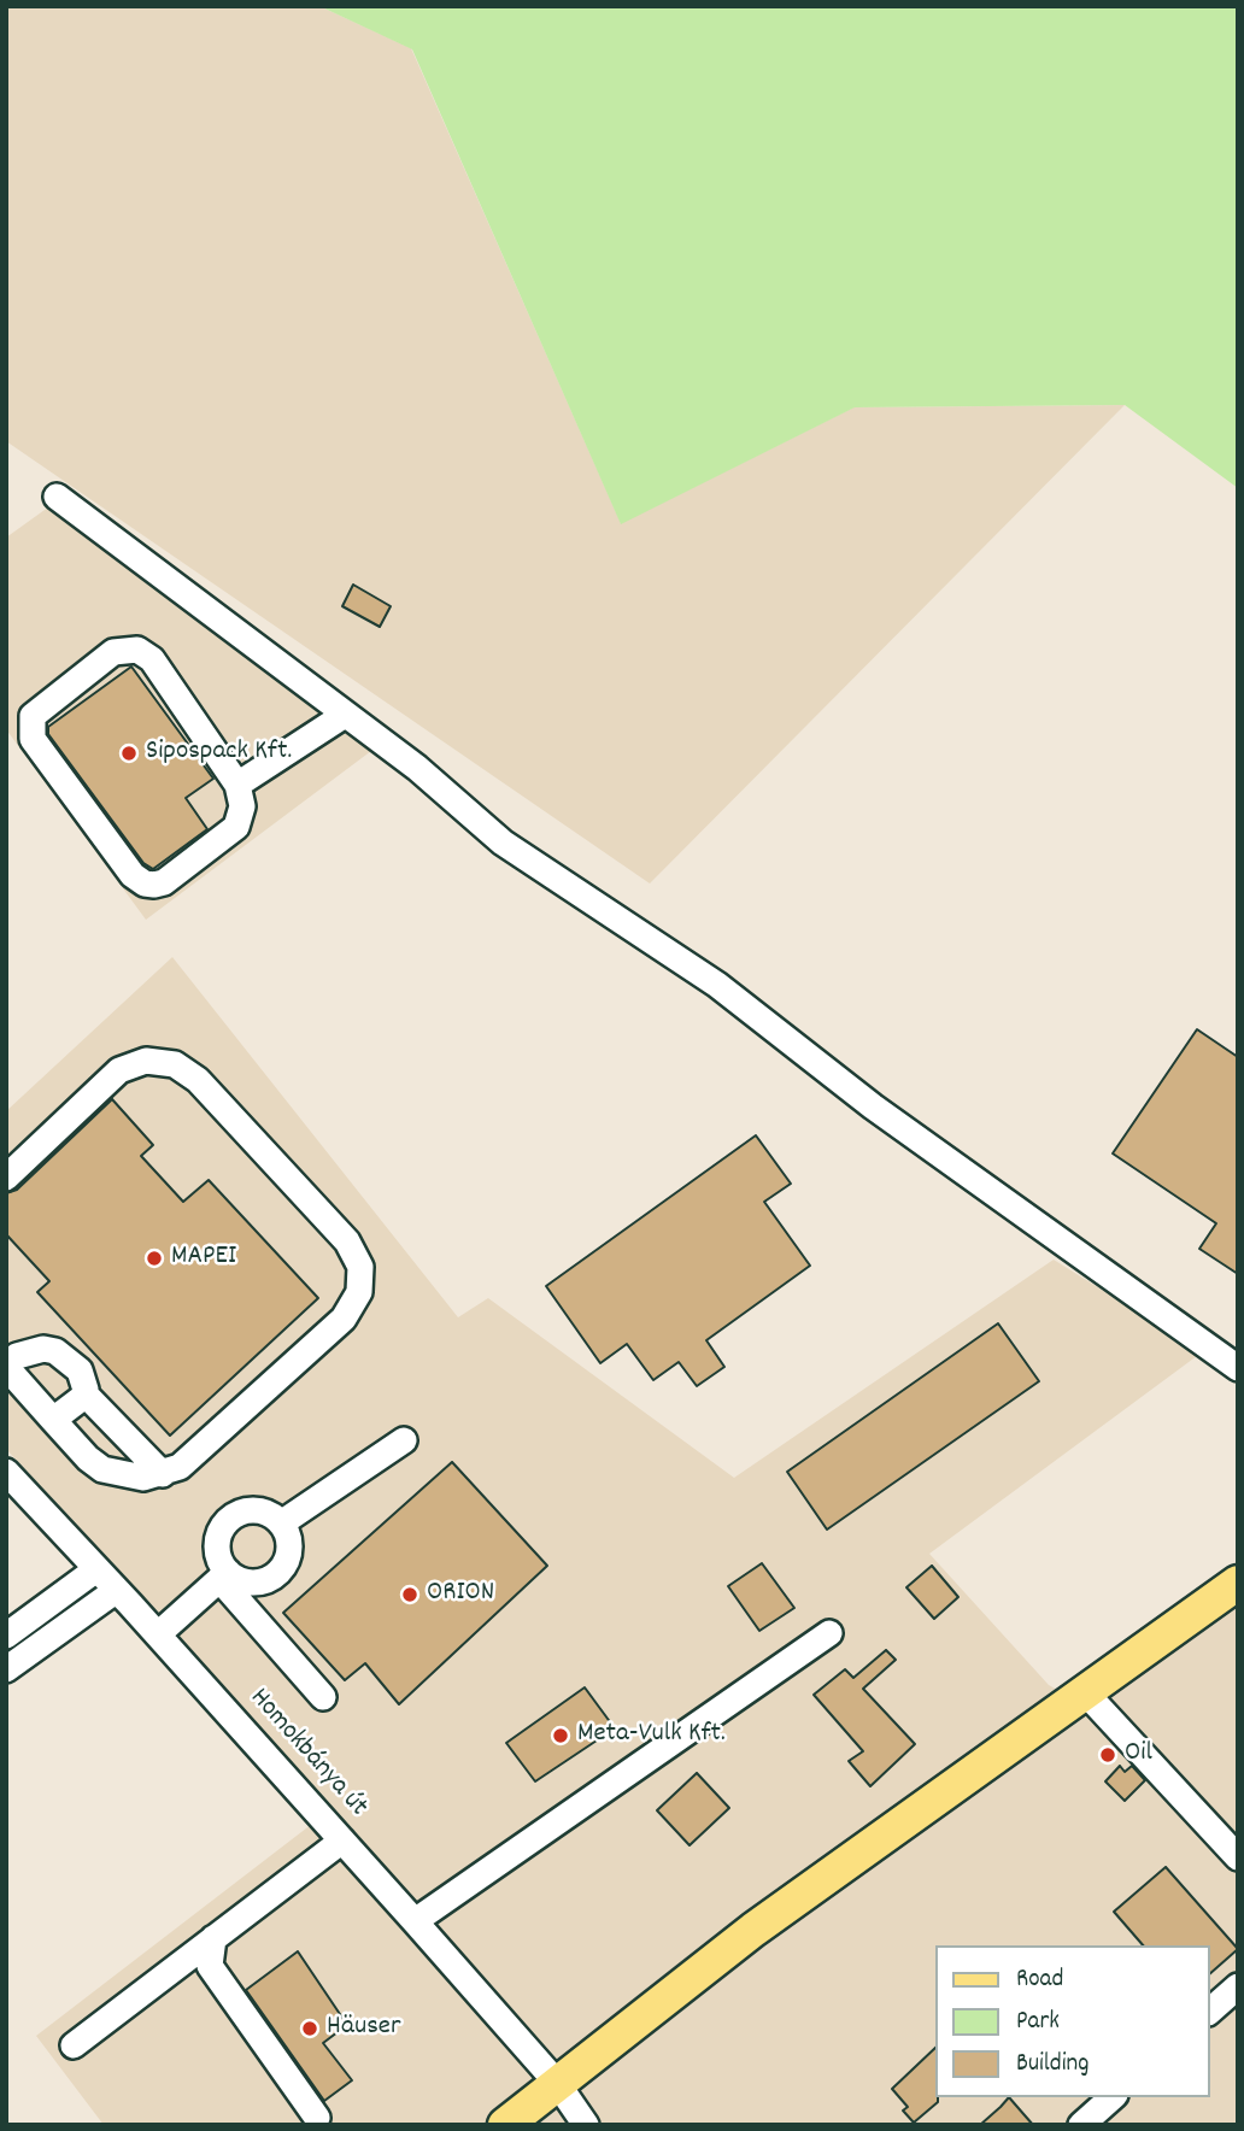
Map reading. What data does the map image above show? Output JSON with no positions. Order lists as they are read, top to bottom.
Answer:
{
  "streets": {
    "street": ["Homokbánya út"]
  },
  "places": [
    "Sipospack Kft.",
    "MAPEI",
    "ORION",
    "Meta-Vulk Kft.",
    "Oil",
    "Häuser"
  ],
  "legend": ["Road", "Park", "Building"]
}
